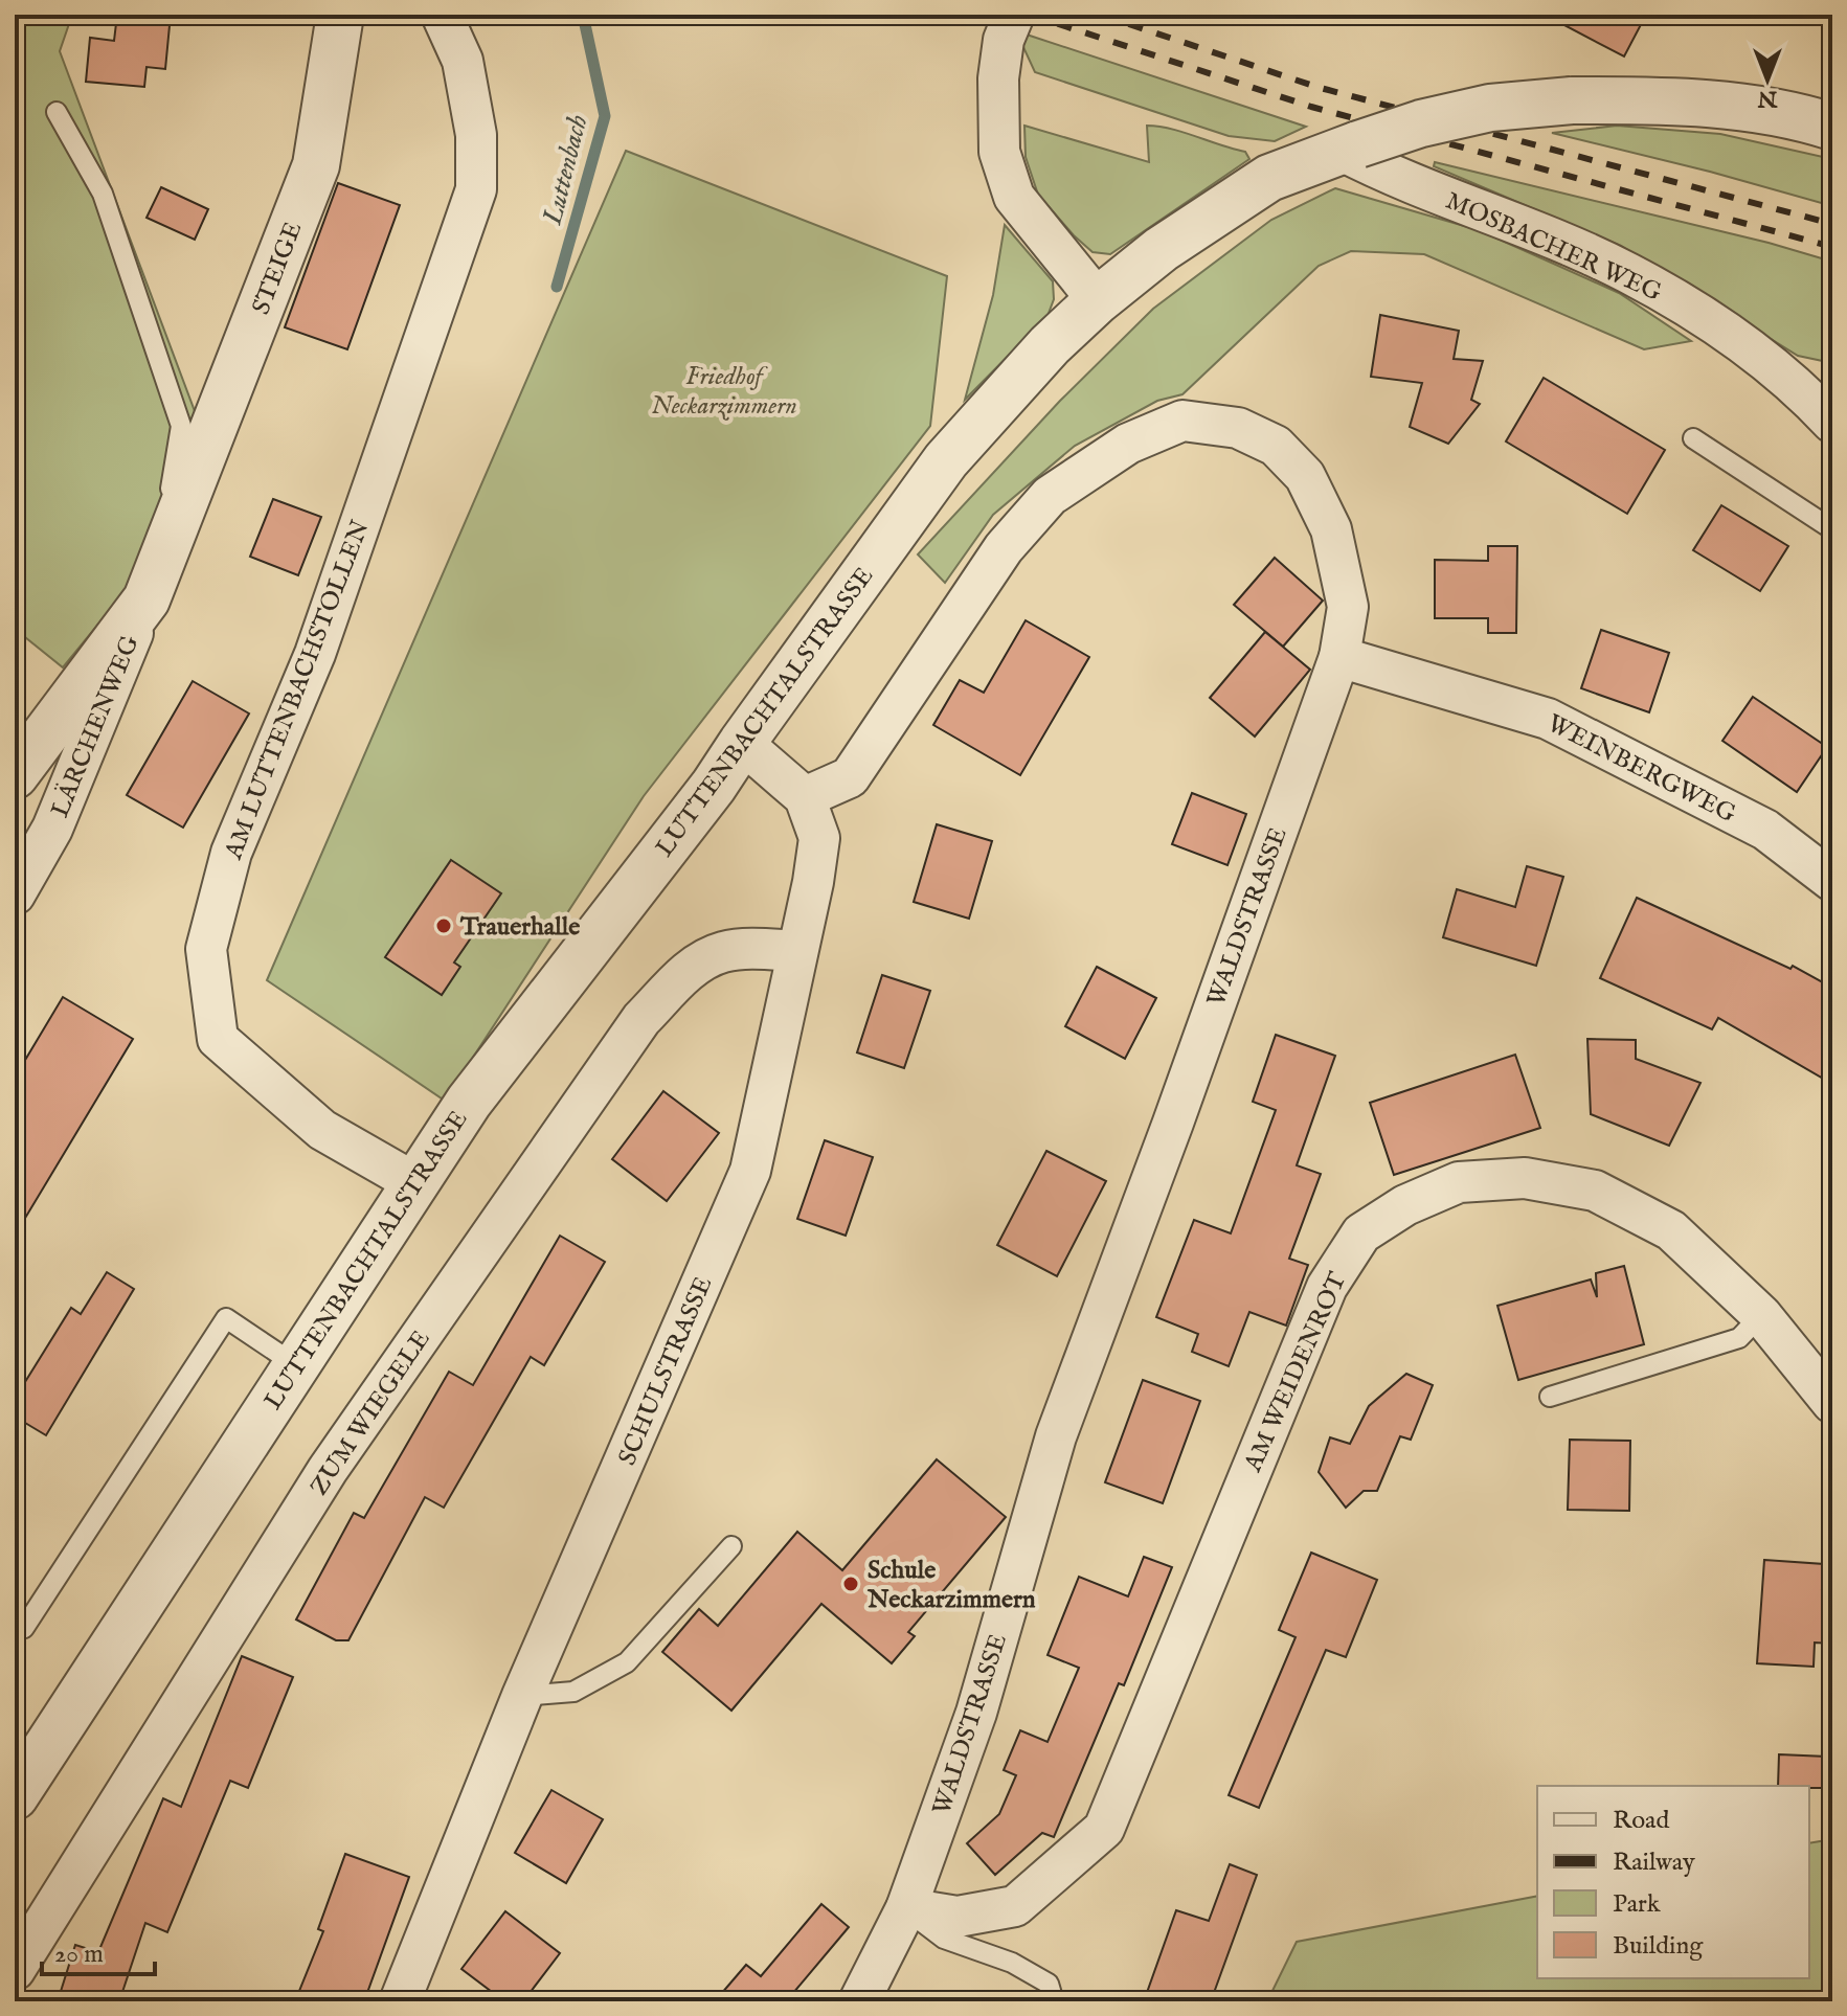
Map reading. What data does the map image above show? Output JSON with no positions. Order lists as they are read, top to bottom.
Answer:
{
  "streets": {
    "street": [
      "MOSBACHER WEG",
      "STEIGE",
      "AM LUTTENBACHSTOLLEN",
      "LUTTENBACHTALSTRASSE",
      "LÄRCHENWEG",
      "WEINBERGWEG",
      "WALDSTRASSE",
      "SCHULSTRASSE",
      "AM WEIDENROT",
      "ZUM WIEGELE"
    ]
  },
  "crossings": [
    ["MOSBACHER WEG", "LUTTENBACHTALSTRASSE"],
    ["STEIGE", "LÄRCHENWEG"],
    ["AM LUTTENBACHSTOLLEN", "LUTTENBACHTALSTRASSE"],
    ["LUTTENBACHTALSTRASSE", "SCHULSTRASSE"],
    ["WEINBERGWEG", "WALDSTRASSE"],
    ["WALDSTRASSE", "SCHULSTRASSE"],
    ["WALDSTRASSE", "AM WEIDENROT"],
    ["SCHULSTRASSE", "ZUM WIEGELE"]
  ],
  "water": ["Luttenbach"],
  "parks": ["Friedhof Neckarzimmern"],
  "places": ["Trauerhalle", "Schule Neckarzimmern"],
  "legend": [
    "Road",
    "Railway",
    "Park",
    "Building"
  ],
  "scale_bar": "20 m",
  "north": "bottom"
}
